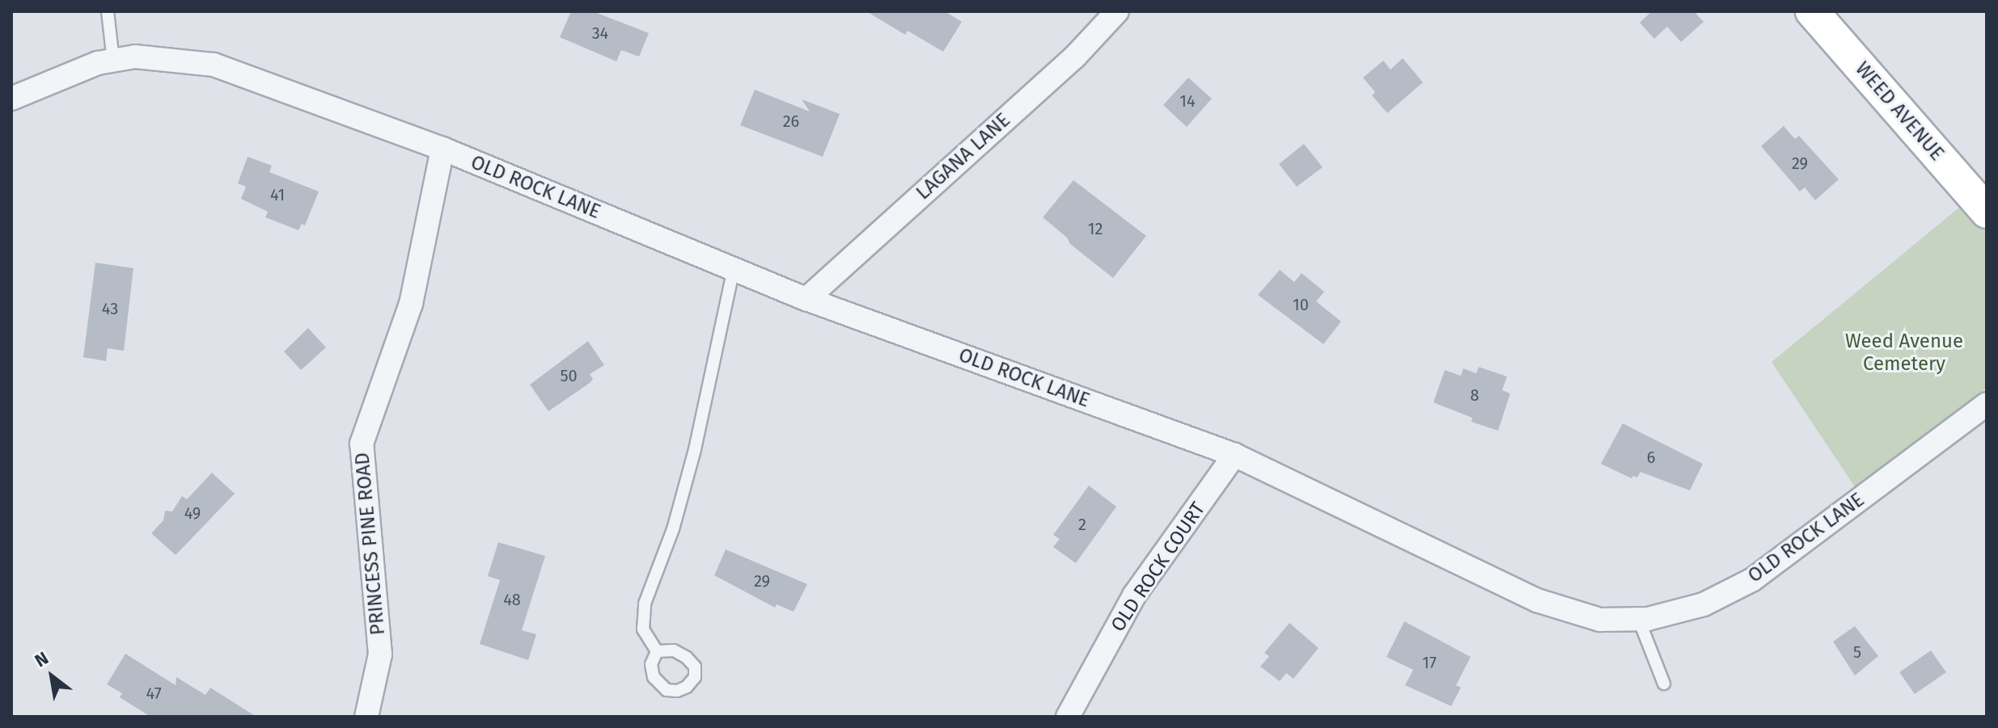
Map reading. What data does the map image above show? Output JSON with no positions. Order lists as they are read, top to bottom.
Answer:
{
  "streets": {
    "main road": ["WEED AVENUE"],
    "street": [
      "LAGANA LANE",
      "OLD ROCK LANE",
      "PRINCESS PINE ROAD",
      "OLD ROCK COURT"
    ]
  },
  "crossings": [
    ["LAGANA LANE", "OLD ROCK LANE"],
    ["OLD ROCK LANE", "PRINCESS PINE ROAD"],
    ["OLD ROCK LANE", "OLD ROCK COURT"]
  ],
  "parks": ["Weed Avenue Cemetery"],
  "house_numbers": [
    "34",
    "14",
    "26",
    "29",
    "41",
    "12",
    "10",
    "43",
    "50",
    "8",
    "6",
    "49",
    "2",
    "29",
    "48",
    "5",
    "17",
    "47"
  ],
  "north": "top left"
}
